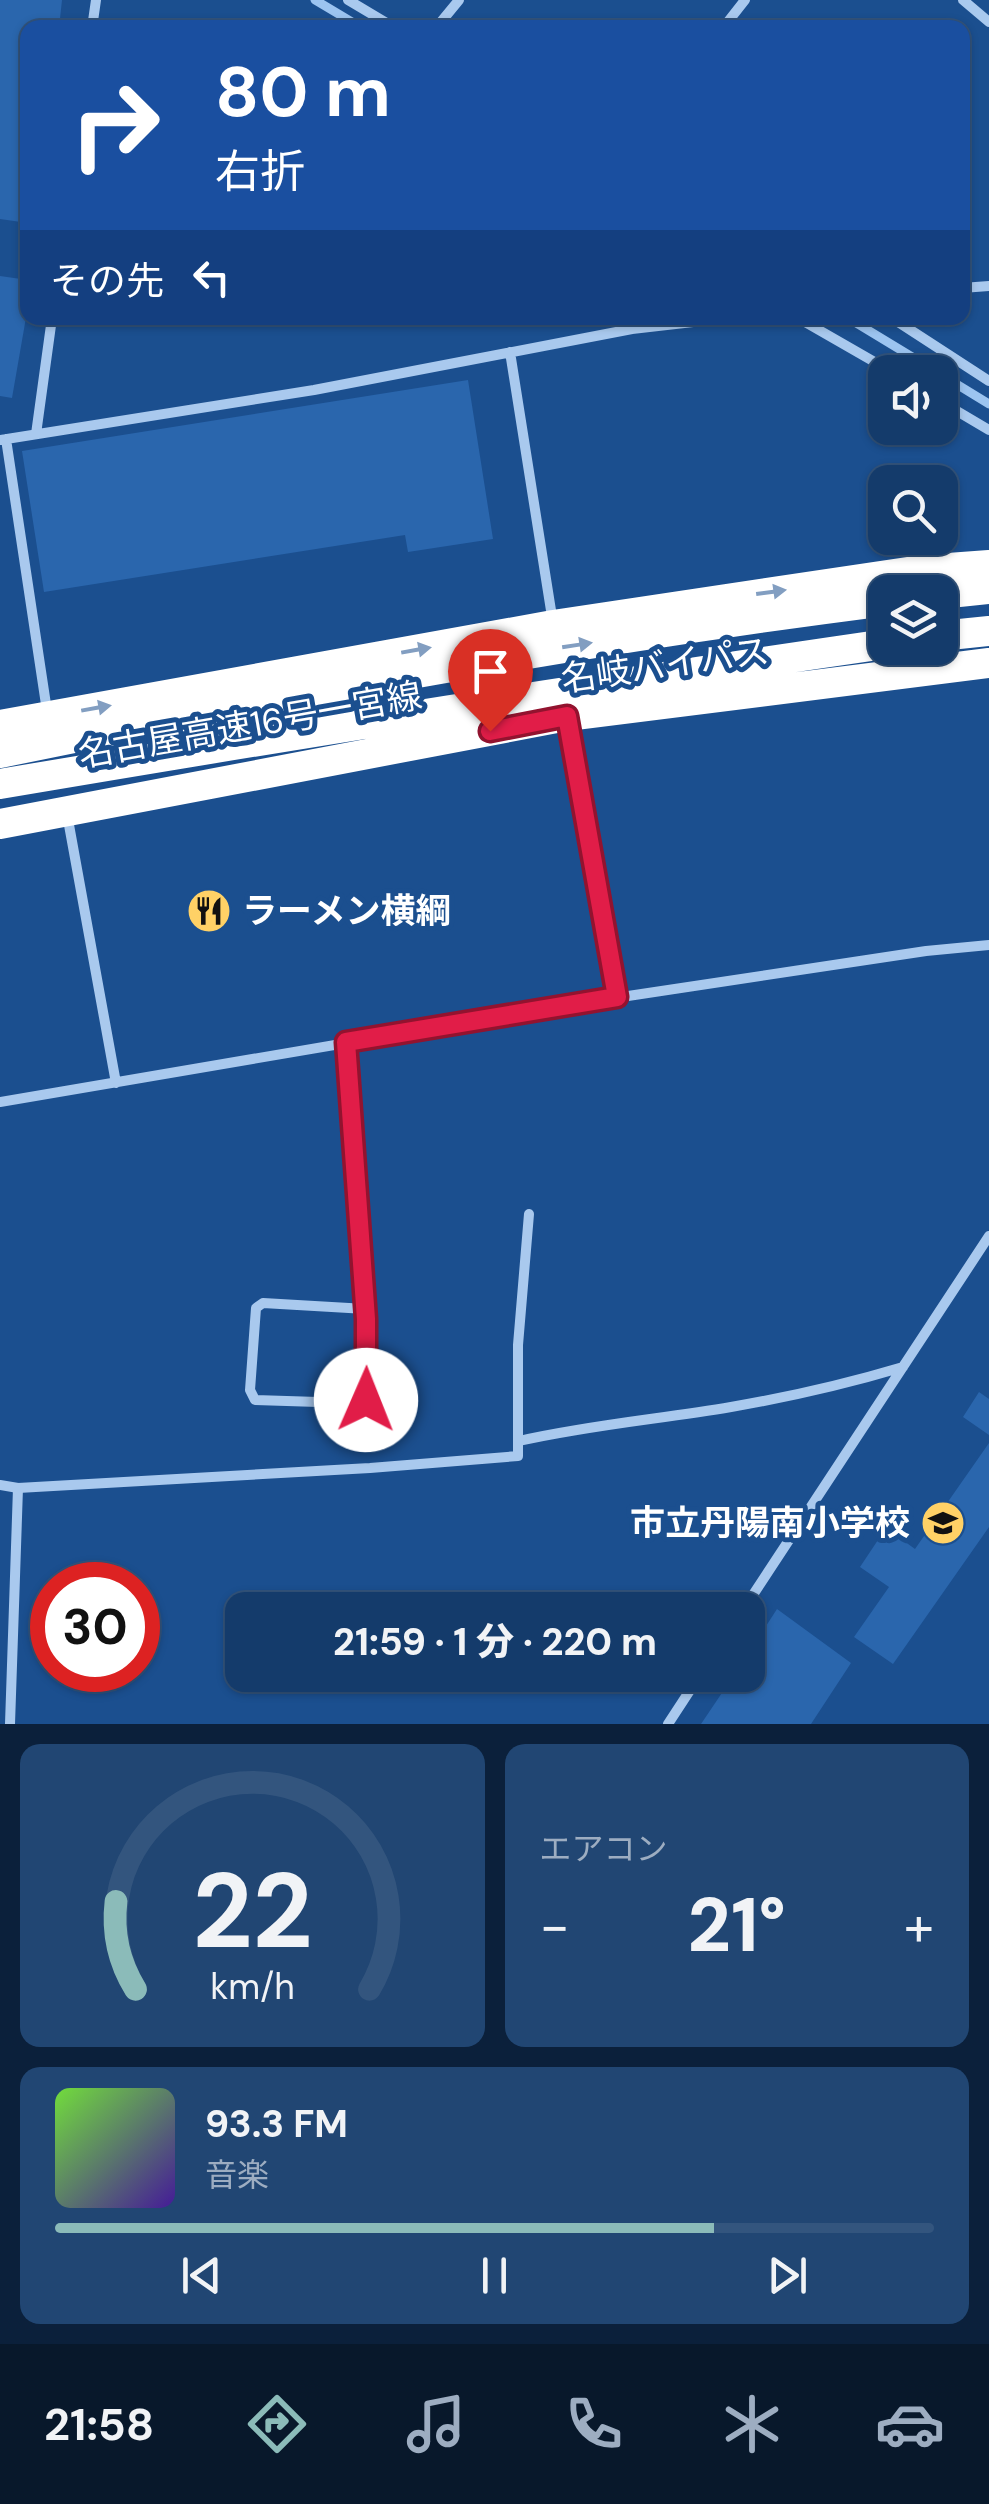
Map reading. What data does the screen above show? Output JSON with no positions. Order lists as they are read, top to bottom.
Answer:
{
  "streets": {
    "highway": ["名岐バイパス", "名古屋高速16号一宮線"]
  },
  "places": {
    "restaurant": ["ラーメン横綱"],
    "school or university": ["市立丹陽南小学校"]
  },
  "page": {
    "turn": ["80 m", "右折"],
    "then": "その先",
    "limit": "30",
    "trip": "21:59 · 1 分 · 220 m",
    "tile": "エアコン",
    "heat": ["−", "21°", "+"],
    "song": ["93.3 FM", "音楽"],
    "tabs": "21:58",
    "gauge": ["22", "km/h"]
  }
}
